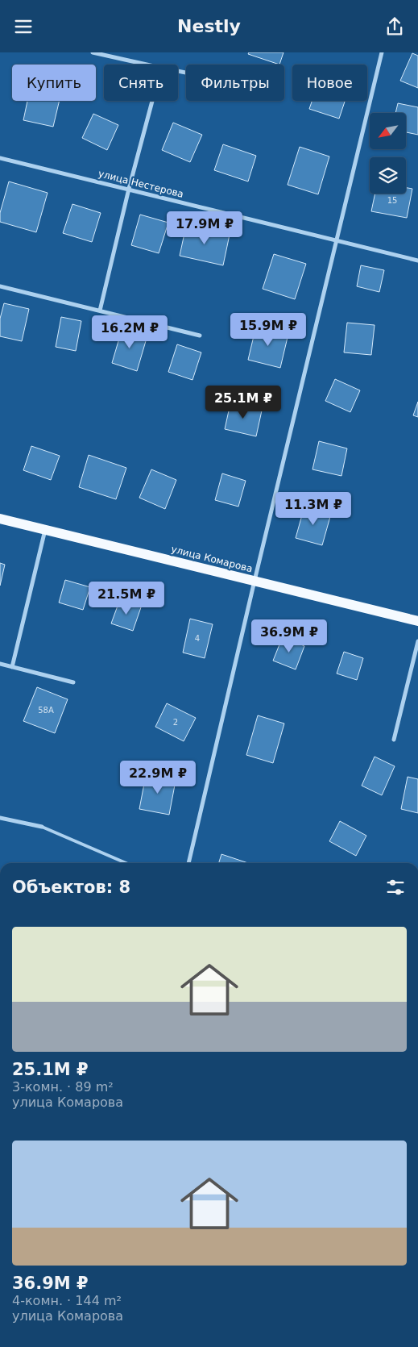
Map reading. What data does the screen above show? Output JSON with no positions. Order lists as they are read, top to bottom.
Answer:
{
  "streets": {
    "main road": ["улица Комарова"],
    "street": ["улица Нестерова"]
  },
  "house_numbers": [
    "15",
    "4",
    "58А",
    "2"
  ],
  "north": "bottom left",
  "page": {
    "header": "Nestly",
    "chip": [
      "Купить",
      "Снять",
      "Фильтры",
      "Новое"
    ],
    "price": [
      "17.9M ₽",
      "15.9M ₽",
      "16.2M ₽",
      "25.1M ₽",
      "11.3M ₽",
      "21.5M ₽",
      "36.9M ₽",
      "22.9M ₽"
    ],
    "heading": "Объектов: 8",
    "list": [
      {
        "name": "25.1M ₽",
        "note": "3-комн. · 89 m² · улица Комарова"
      },
      {
        "name": "36.9M ₽",
        "note": "4-комн. · 144 m² · улица Комарова"
      }
    ]
  }
}
